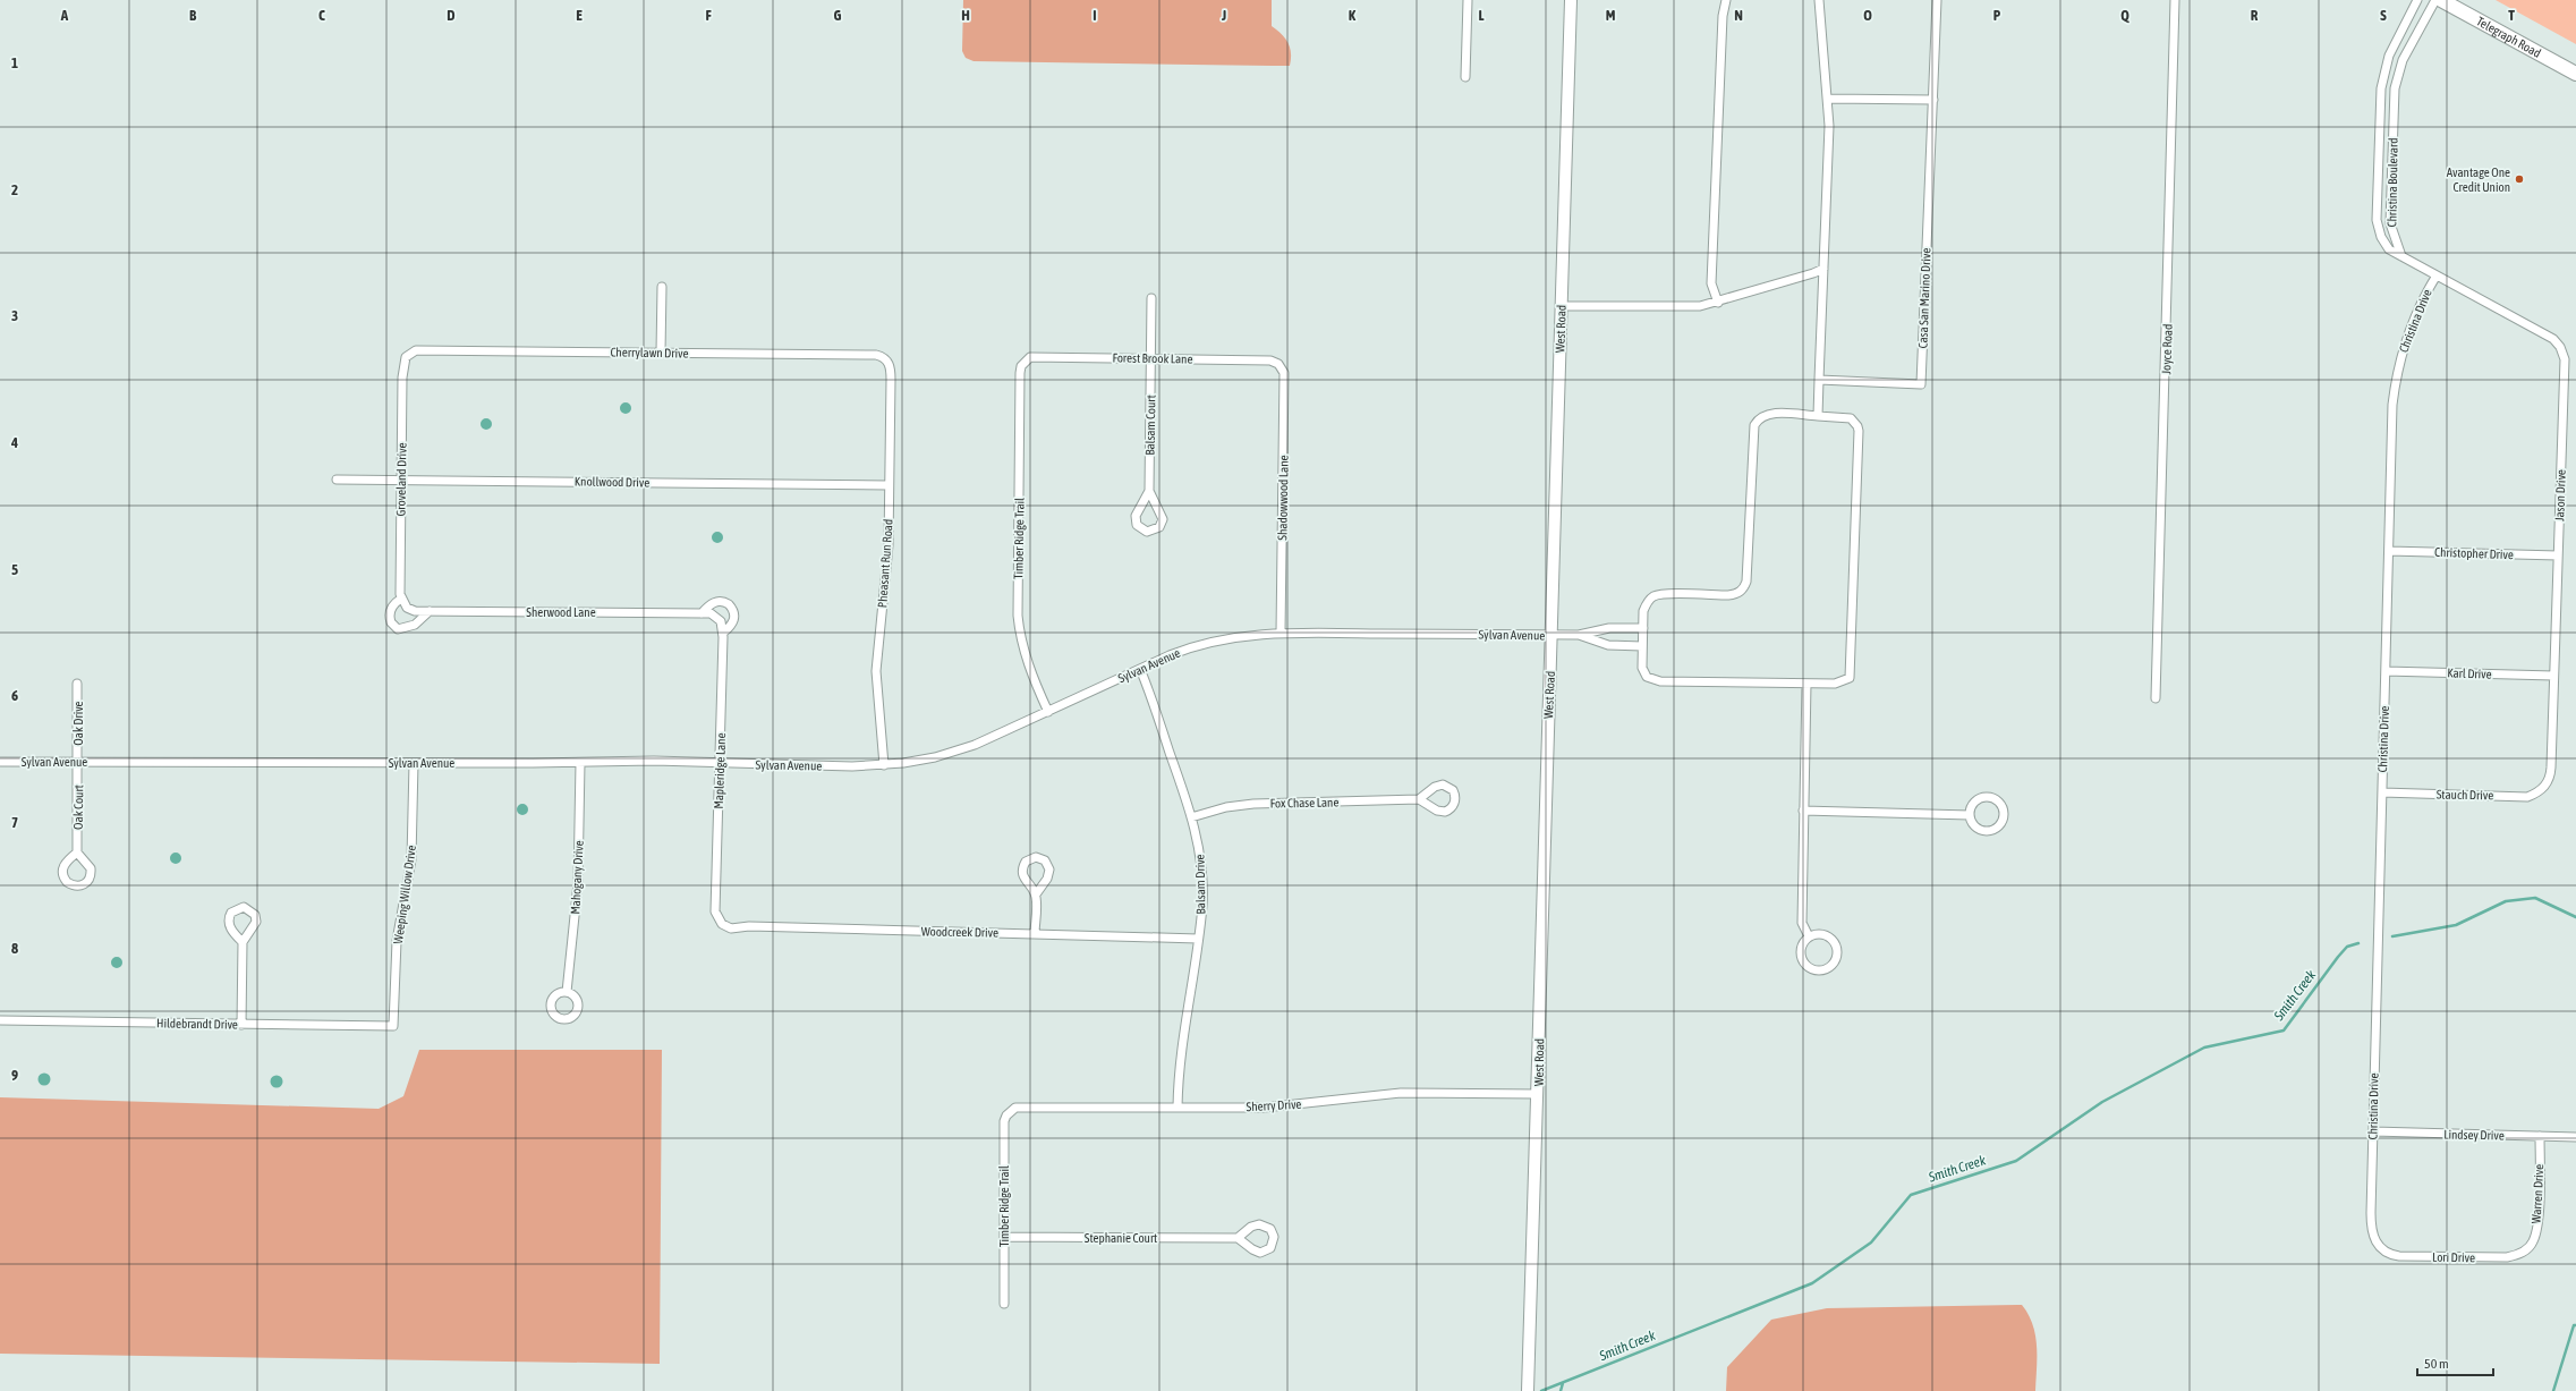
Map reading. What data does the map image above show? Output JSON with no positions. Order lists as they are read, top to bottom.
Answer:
{
  "streets": {
    "main road": ["Telegraph Road"],
    "street": [
      "Christina Boulevard",
      "Casa San Marino Drive",
      "Christina Drive",
      "West Road",
      "Joyce Road",
      "Cherrylawn Drive",
      "Forest Brook Lane",
      "Balsam Court",
      "Groveland Drive",
      "Knollwood Drive",
      "Jason Drive",
      "Shadowwood Lane",
      "Timber Ridge Trail",
      "Christopher Drive",
      "Pheasant Run Road",
      "Sherwood Lane",
      "Sylvan Avenue",
      "Karl Drive",
      "Oak Drive",
      "Mapleridge Lane",
      "Stauch Drive",
      "Fox Chase Lane",
      "Oak Court",
      "Mahogany Drive",
      "Balsam Drive",
      "Weeping Willow Drive",
      "Woodcreek Drive",
      "Hildebrandt Drive",
      "Sherry Drive",
      "Lindsey Drive",
      "Warren Drive",
      "Stephanie Court",
      "Lori Drive"
    ]
  },
  "crossings": [
    ["Christina Boulevard", "Christina Drive"],
    ["Christina Drive", "Jason Drive"],
    ["Christina Drive", "Christopher Drive"],
    ["Christina Drive", "Karl Drive"],
    ["Christina Drive", "Stauch Drive"],
    ["Christina Drive", "Lindsey Drive"],
    ["Christina Drive", "Lori Drive"],
    ["West Road", "Sylvan Avenue"],
    ["West Road", "Sherry Drive"],
    ["Cherrylawn Drive", "Groveland Drive"],
    ["Cherrylawn Drive", "Pheasant Run Road"],
    ["Forest Brook Lane", "Balsam Court"],
    ["Forest Brook Lane", "Shadowwood Lane"],
    ["Forest Brook Lane", "Timber Ridge Trail"],
    ["Groveland Drive", "Knollwood Drive"],
    ["Groveland Drive", "Sherwood Lane"],
    ["Knollwood Drive", "Pheasant Run Road"],
    ["Jason Drive", "Christopher Drive"],
    ["Jason Drive", "Karl Drive"],
    ["Jason Drive", "Stauch Drive"],
    ["Shadowwood Lane", "Sylvan Avenue"],
    ["Timber Ridge Trail", "Sylvan Avenue"],
    ["Timber Ridge Trail", "Sherry Drive"],
    ["Timber Ridge Trail", "Stephanie Court"],
    ["Pheasant Run Road", "Sylvan Avenue"],
    ["Sherwood Lane", "Mapleridge Lane"],
    ["Sylvan Avenue", "Oak Drive"],
    ["Sylvan Avenue", "Mapleridge Lane"],
    ["Sylvan Avenue", "Oak Court"],
    ["Sylvan Avenue", "Mahogany Drive"],
    ["Sylvan Avenue", "Balsam Drive"],
    ["Sylvan Avenue", "Weeping Willow Drive"],
    ["Oak Drive", "Oak Court"],
    ["Mapleridge Lane", "Woodcreek Drive"],
    ["Fox Chase Lane", "Balsam Drive"],
    ["Balsam Drive", "Woodcreek Drive"],
    ["Balsam Drive", "Sherry Drive"],
    ["Weeping Willow Drive", "Hildebrandt Drive"],
    ["Lindsey Drive", "Warren Drive"],
    ["Warren Drive", "Lori Drive"]
  ],
  "water": ["Smith Creek"],
  "places": ["Avantage One Credit Union"],
  "scale_bar": "50 m",
  "grid": {
    "columns": [
      "A",
      "B",
      "C",
      "D",
      "E",
      "F",
      "G",
      "H",
      "I",
      "J",
      "K",
      "L",
      "M",
      "N",
      "O",
      "P",
      "Q",
      "R",
      "S",
      "T"
    ],
    "rows": [
      "1",
      "2",
      "3",
      "4",
      "5",
      "6",
      "7",
      "8",
      "9"
    ]
  }
}
